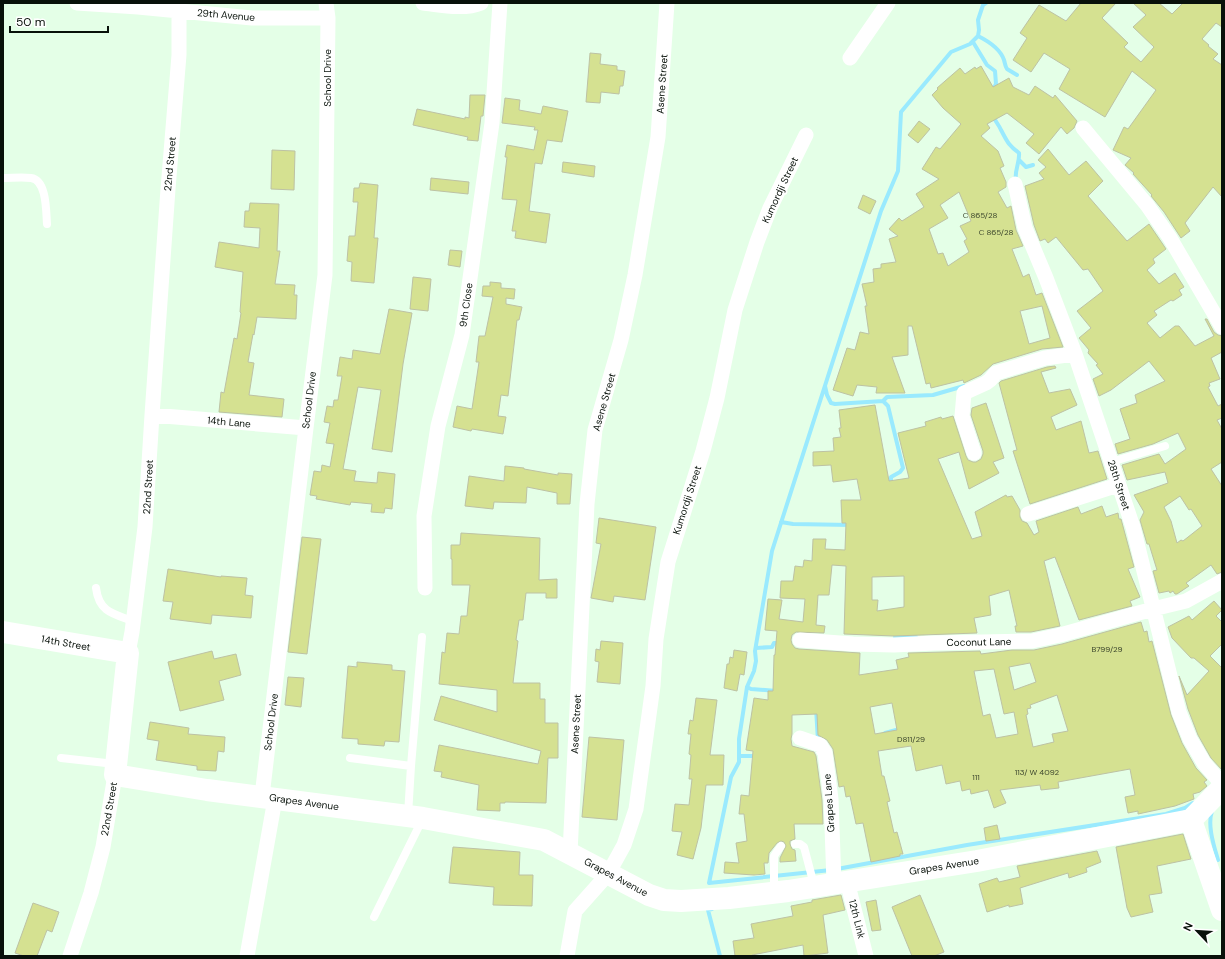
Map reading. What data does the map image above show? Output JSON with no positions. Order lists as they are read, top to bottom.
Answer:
{
  "streets": {
    "street": [
      "29th Avenue",
      "School Drive",
      "Asene Street",
      "22nd Street",
      "Kumordji Street",
      "9th Close",
      "14th Lane",
      "28th Street",
      "Coconut Lane",
      "14th Street",
      "Grapes Avenue",
      "Grapes Lane",
      "12th Link"
    ]
  },
  "crossings": [
    ["29th Avenue", "School Drive"],
    ["29th Avenue", "22nd Street"],
    ["School Drive", "14th Lane"],
    ["School Drive", "Grapes Avenue"],
    ["Asene Street", "Grapes Avenue"],
    ["22nd Street", "14th Lane"],
    ["22nd Street", "14th Street"],
    ["22nd Street", "Grapes Avenue"],
    ["Kumordji Street", "Grapes Avenue"],
    ["28th Street", "Coconut Lane"],
    ["Grapes Avenue", "Grapes Lane"],
    ["Grapes Avenue", "12th Link"],
    ["Grapes Lane", "12th Link"]
  ],
  "house_numbers": [
    "C 865/28",
    "C 865/28",
    "B799/29",
    "D811/29",
    "113/ W 4092",
    "111"
  ],
  "scale_bar": "50 m",
  "north": "top left"
}
